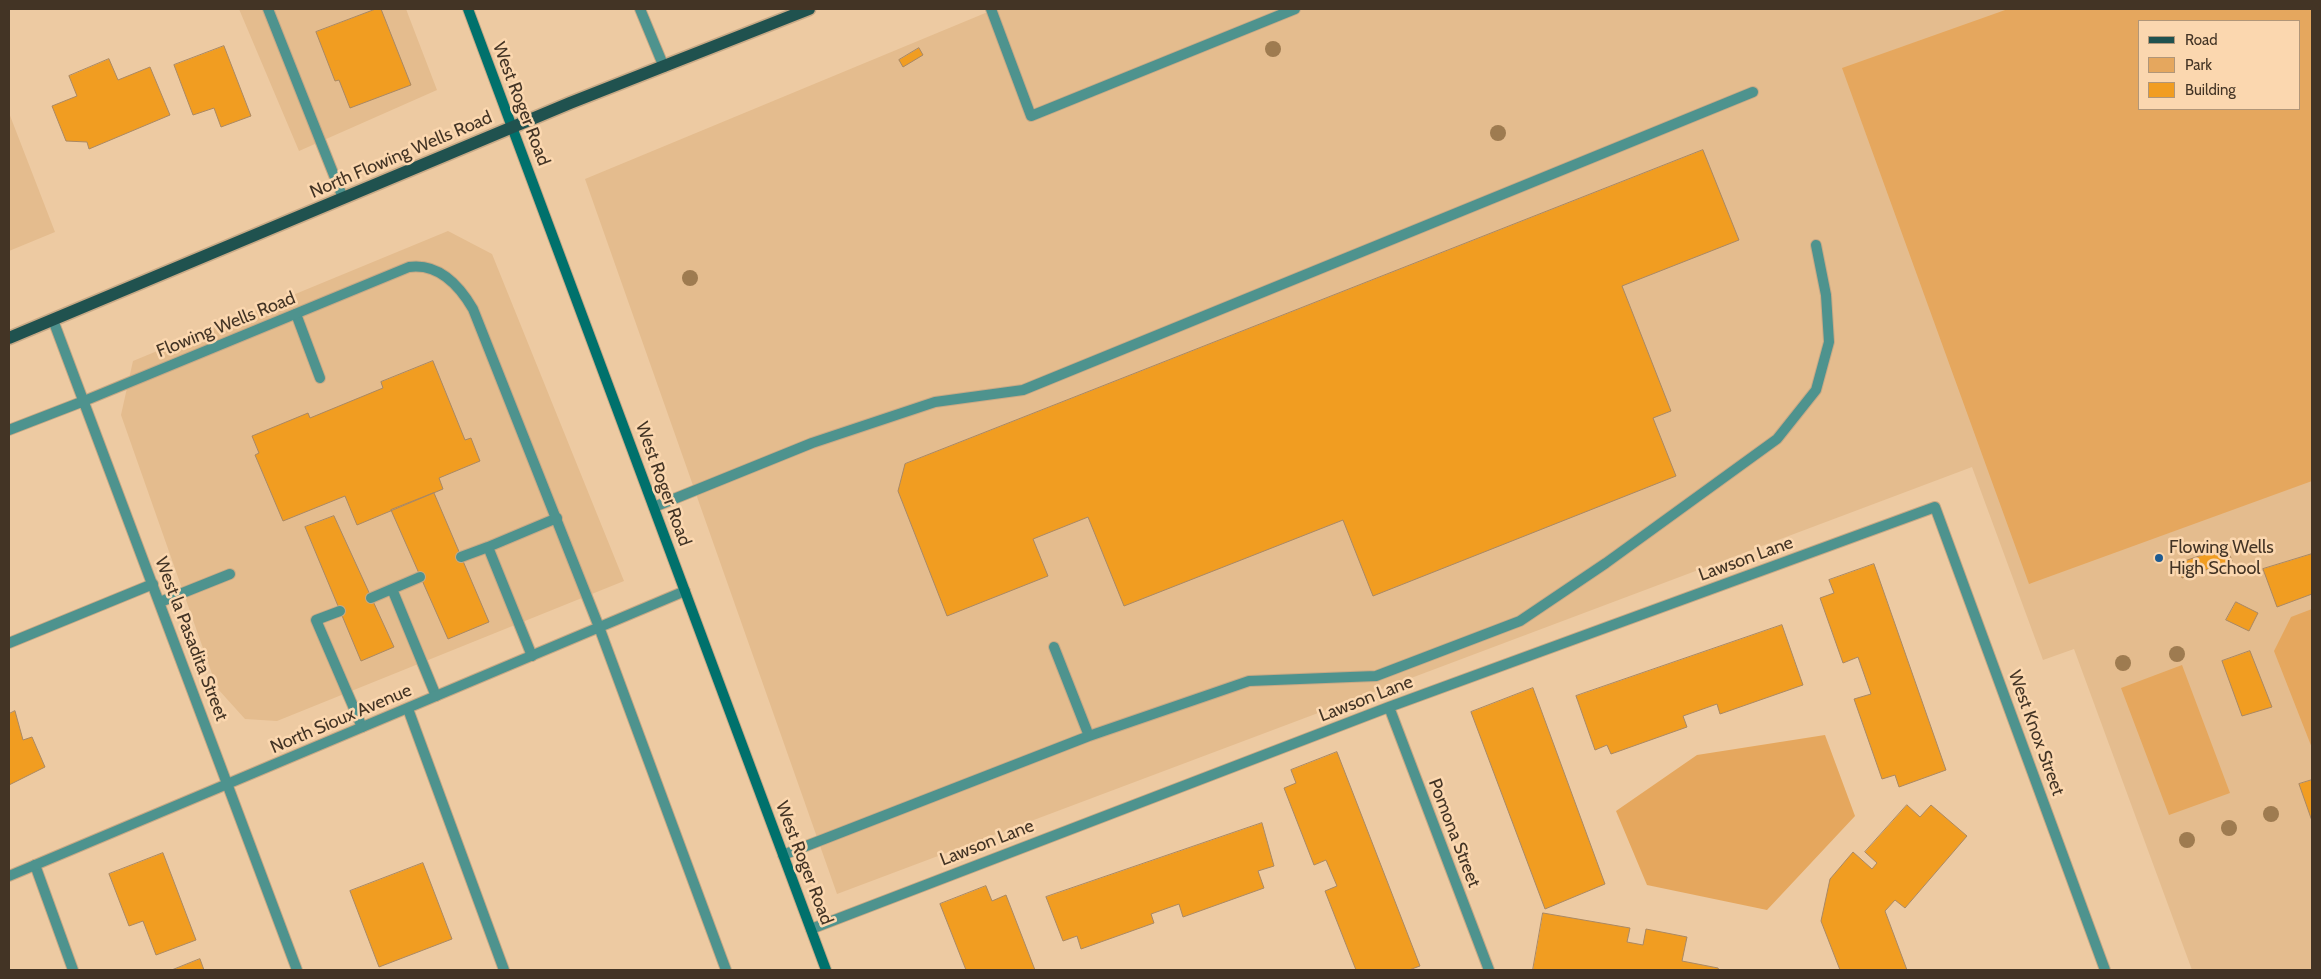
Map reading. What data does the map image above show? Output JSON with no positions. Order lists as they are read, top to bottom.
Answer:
{
  "streets": {
    "main road": ["North Flowing Wells Road"],
    "street": [
      "West Roger Road",
      "Flowing Wells Road",
      "Lawson Lane",
      "West la Pasadita Street",
      "North Sioux Avenue",
      "West Knox Street",
      "Pomona Street"
    ]
  },
  "crossings": [
    ["West Roger Road", "North Flowing Wells Road"],
    ["West Roger Road", "Lawson Lane"],
    ["West Roger Road", "North Sioux Avenue"],
    ["North Flowing Wells Road", "West la Pasadita Street"],
    ["Flowing Wells Road", "West la Pasadita Street"],
    ["Lawson Lane", "West Knox Street"],
    ["Lawson Lane", "Pomona Street"],
    ["West la Pasadita Street", "North Sioux Avenue"]
  ],
  "places": ["Flowing Wells High School"],
  "legend": ["Road", "Park", "Building"]
}
